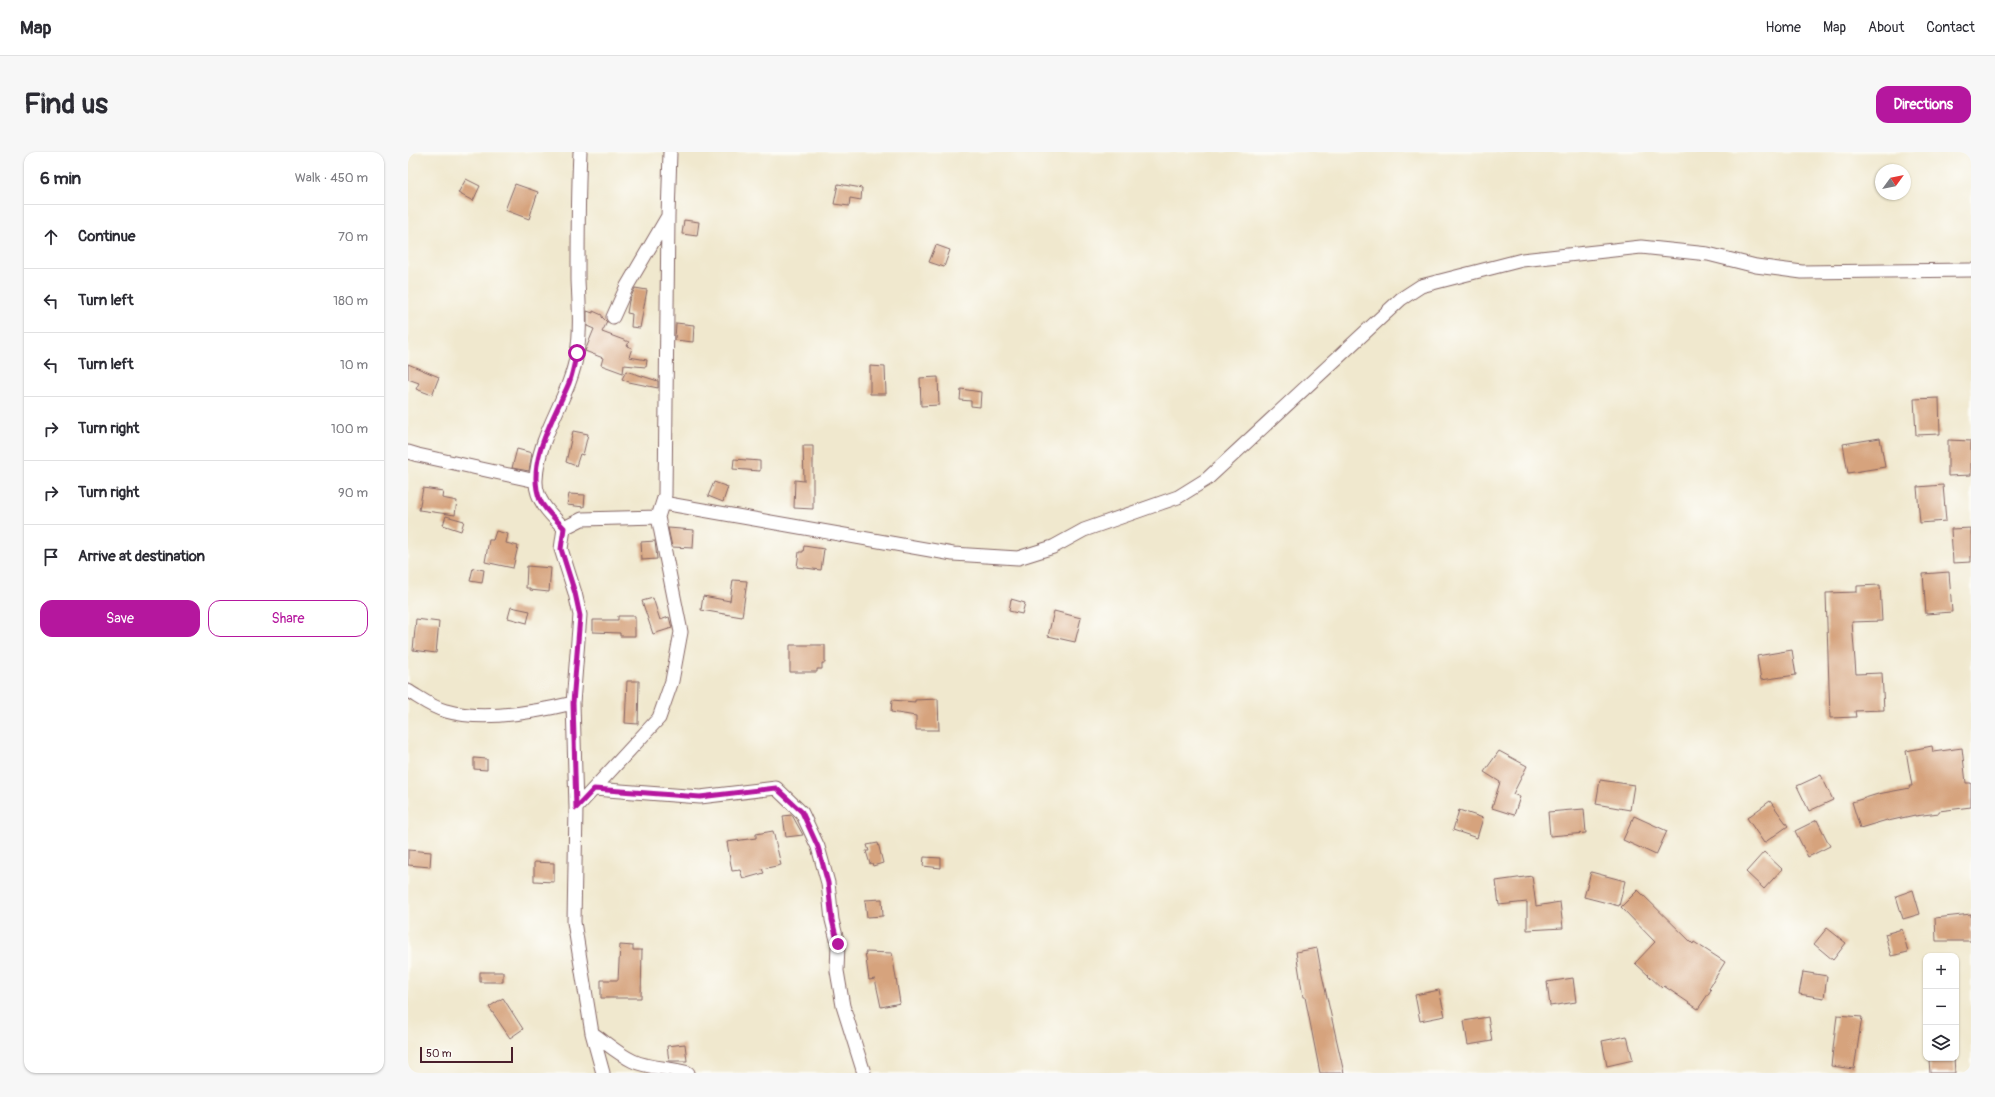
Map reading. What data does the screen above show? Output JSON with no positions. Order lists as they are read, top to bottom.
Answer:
{
  "scale_bar": "50 m",
  "north": "top right",
  "page": {
    "header": "Map",
    "nav": [
      "Home",
      "Map",
      "About",
      "Contact"
    ],
    "buttons": [
      "Directions",
      ["Save", "Share"]
    ],
    "title": "Find us",
    "heading": ["6 min", "Walk · 450 m"],
    "list": [
      ["Continue", "70 m"],
      ["Turn left", "180 m"],
      ["Turn left", "10 m"],
      ["Turn right", "100 m"],
      ["Turn right", "90 m"],
      "Arrive at destination"
    ],
    "map_buttons": ["+", "−"],
    "scale": "50 m"
  }
}
